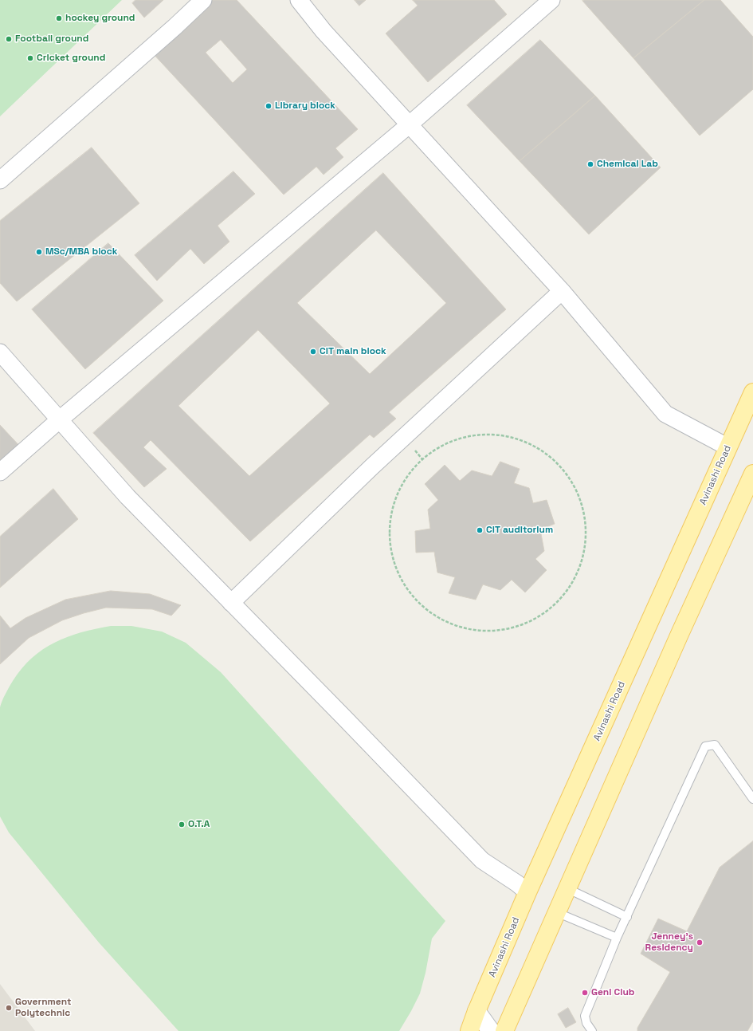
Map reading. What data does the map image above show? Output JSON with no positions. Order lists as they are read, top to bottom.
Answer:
{
  "streets": {
    "main road": ["Avinashi Road"]
  },
  "places": [
    "hockey ground",
    "Football ground",
    "Cricket ground",
    "Library block",
    "Chemical Lab",
    "MSc/MBA block",
    "CIT main block",
    "CIT auditorium",
    "O.T.A",
    "Jenney's Residency",
    "Geni Club",
    "Government Polytechnic"
  ]
}
